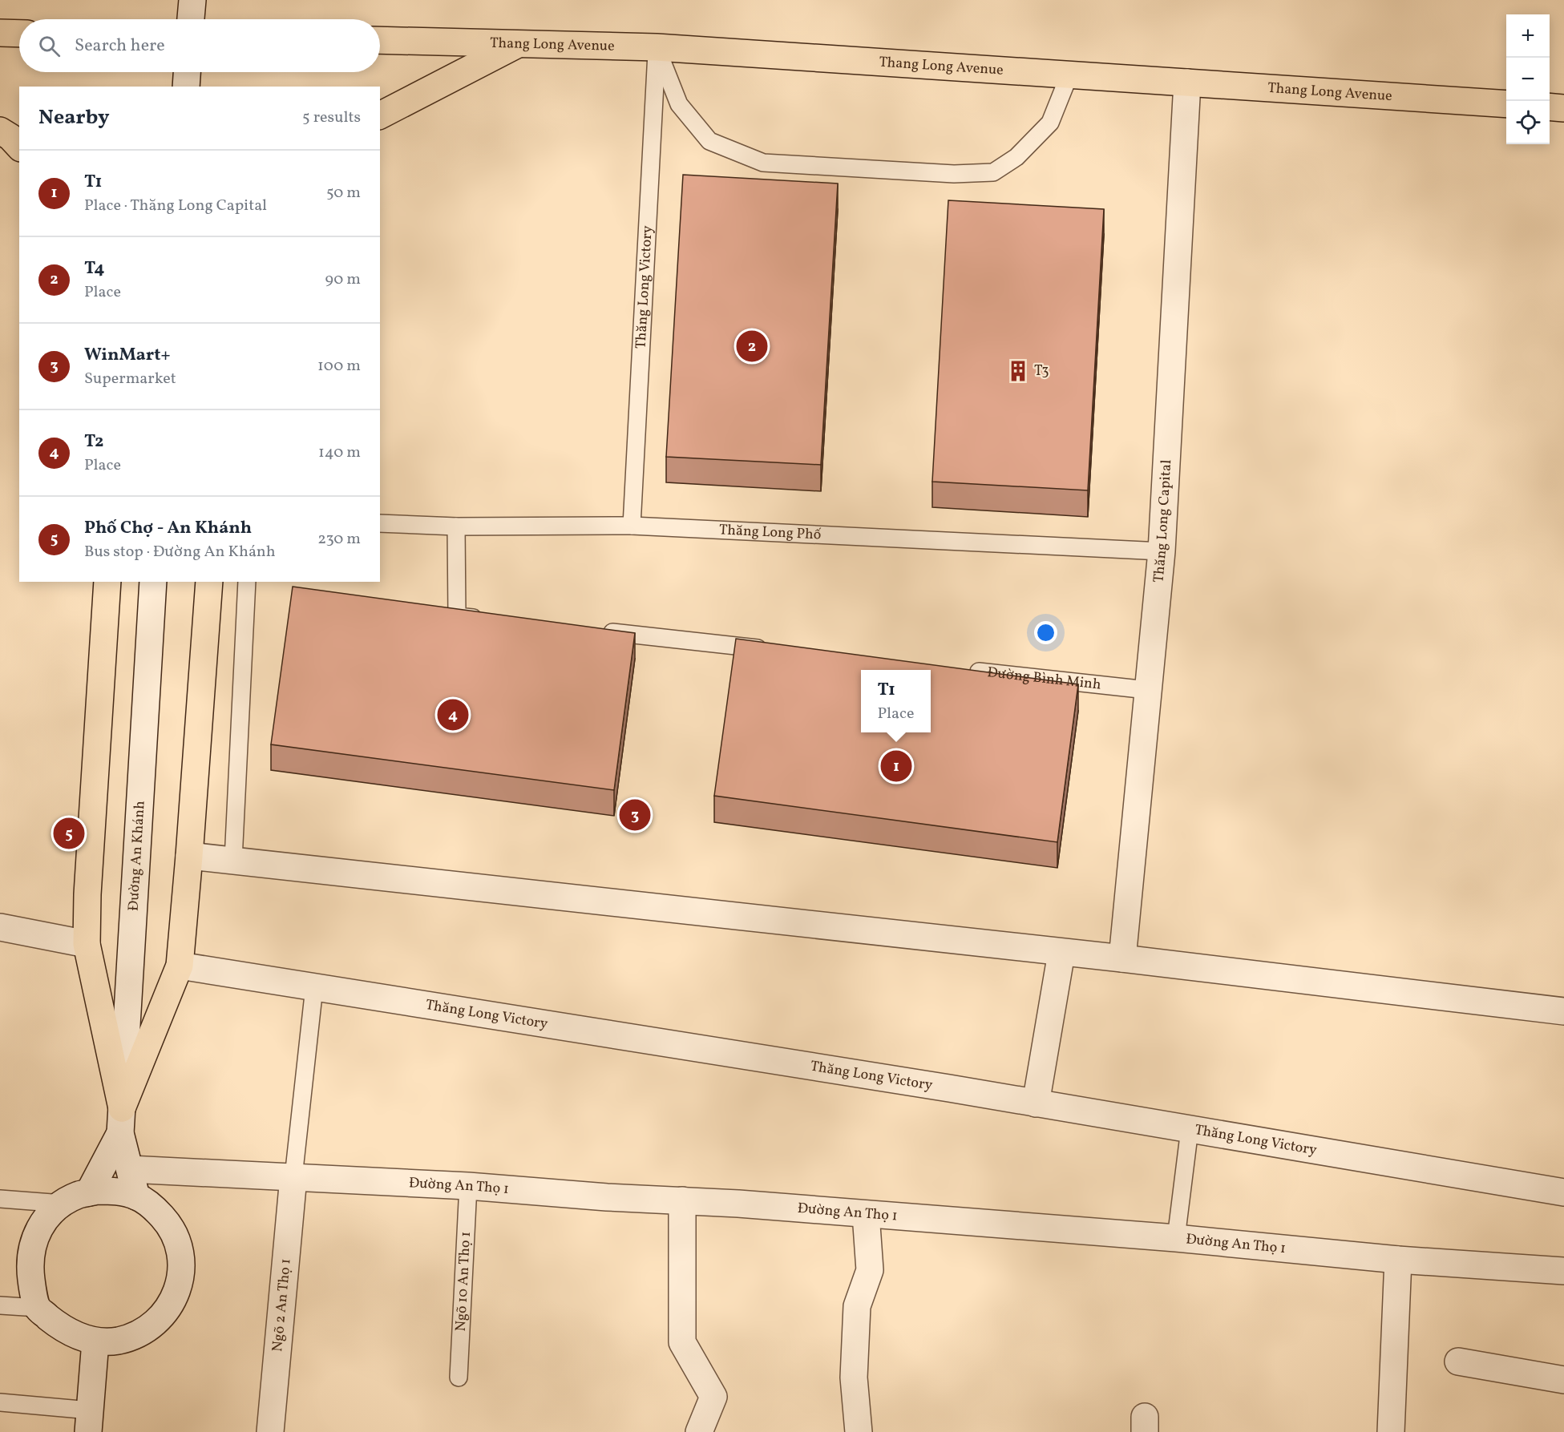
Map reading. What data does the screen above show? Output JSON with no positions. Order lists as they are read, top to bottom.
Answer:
{
  "streets": {
    "main road": ["Thang Long Avenue"],
    "street": [
      "Thăng Long Victory",
      "Thăng Long Capital",
      "Đường An Khánh",
      "Đường An Thọ 1",
      "Ngõ 2 An Thọ 1"
    ],
    "lane": ["Thăng Long Phố", "Đường Bình Minh", "Ngõ 10 An Thọ 1"]
  },
  "crossings": [
    ["Thang Long Avenue", "Thăng Long Victory"],
    ["Thang Long Avenue", "Thăng Long Capital"],
    ["Thăng Long Victory", "Thăng Long Phố"],
    ["Thăng Long Capital", "Thăng Long Phố"],
    ["Thăng Long Capital", "Đường Bình Minh"],
    ["Đường An Khánh", "Đường An Thọ 1"],
    ["Đường An Thọ 1", "Ngõ 10 An Thọ 1"],
    ["Đường An Thọ 1", "Ngõ 2 An Thọ 1"]
  ],
  "places": {
    "building": ["T3"]
  },
  "page": {
    "map_buttons": ["+", "−"],
    "search": "Search here",
    "heading": ["Nearby", "5 results"],
    "list": [
      {
        "mark": "1",
        "name": "T1",
        "note": "Place · Thăng Long Capital",
        "value": "50 m"
      },
      {
        "mark": "2",
        "name": "T4",
        "note": "Place",
        "value": "90 m"
      },
      {
        "mark": "3",
        "name": "WinMart+",
        "note": "Supermarket",
        "value": "100 m"
      },
      {
        "mark": "4",
        "name": "T2",
        "note": "Place",
        "value": "140 m"
      },
      {
        "mark": "5",
        "name": "Phố Chợ - An Khánh",
        "note": "Bus stop · Đường An Khánh",
        "value": "230 m"
      }
    ],
    "pins": [
      "2",
      "4",
      "1",
      "3",
      "5"
    ],
    "popup": ["T1", "Place"]
  }
}
